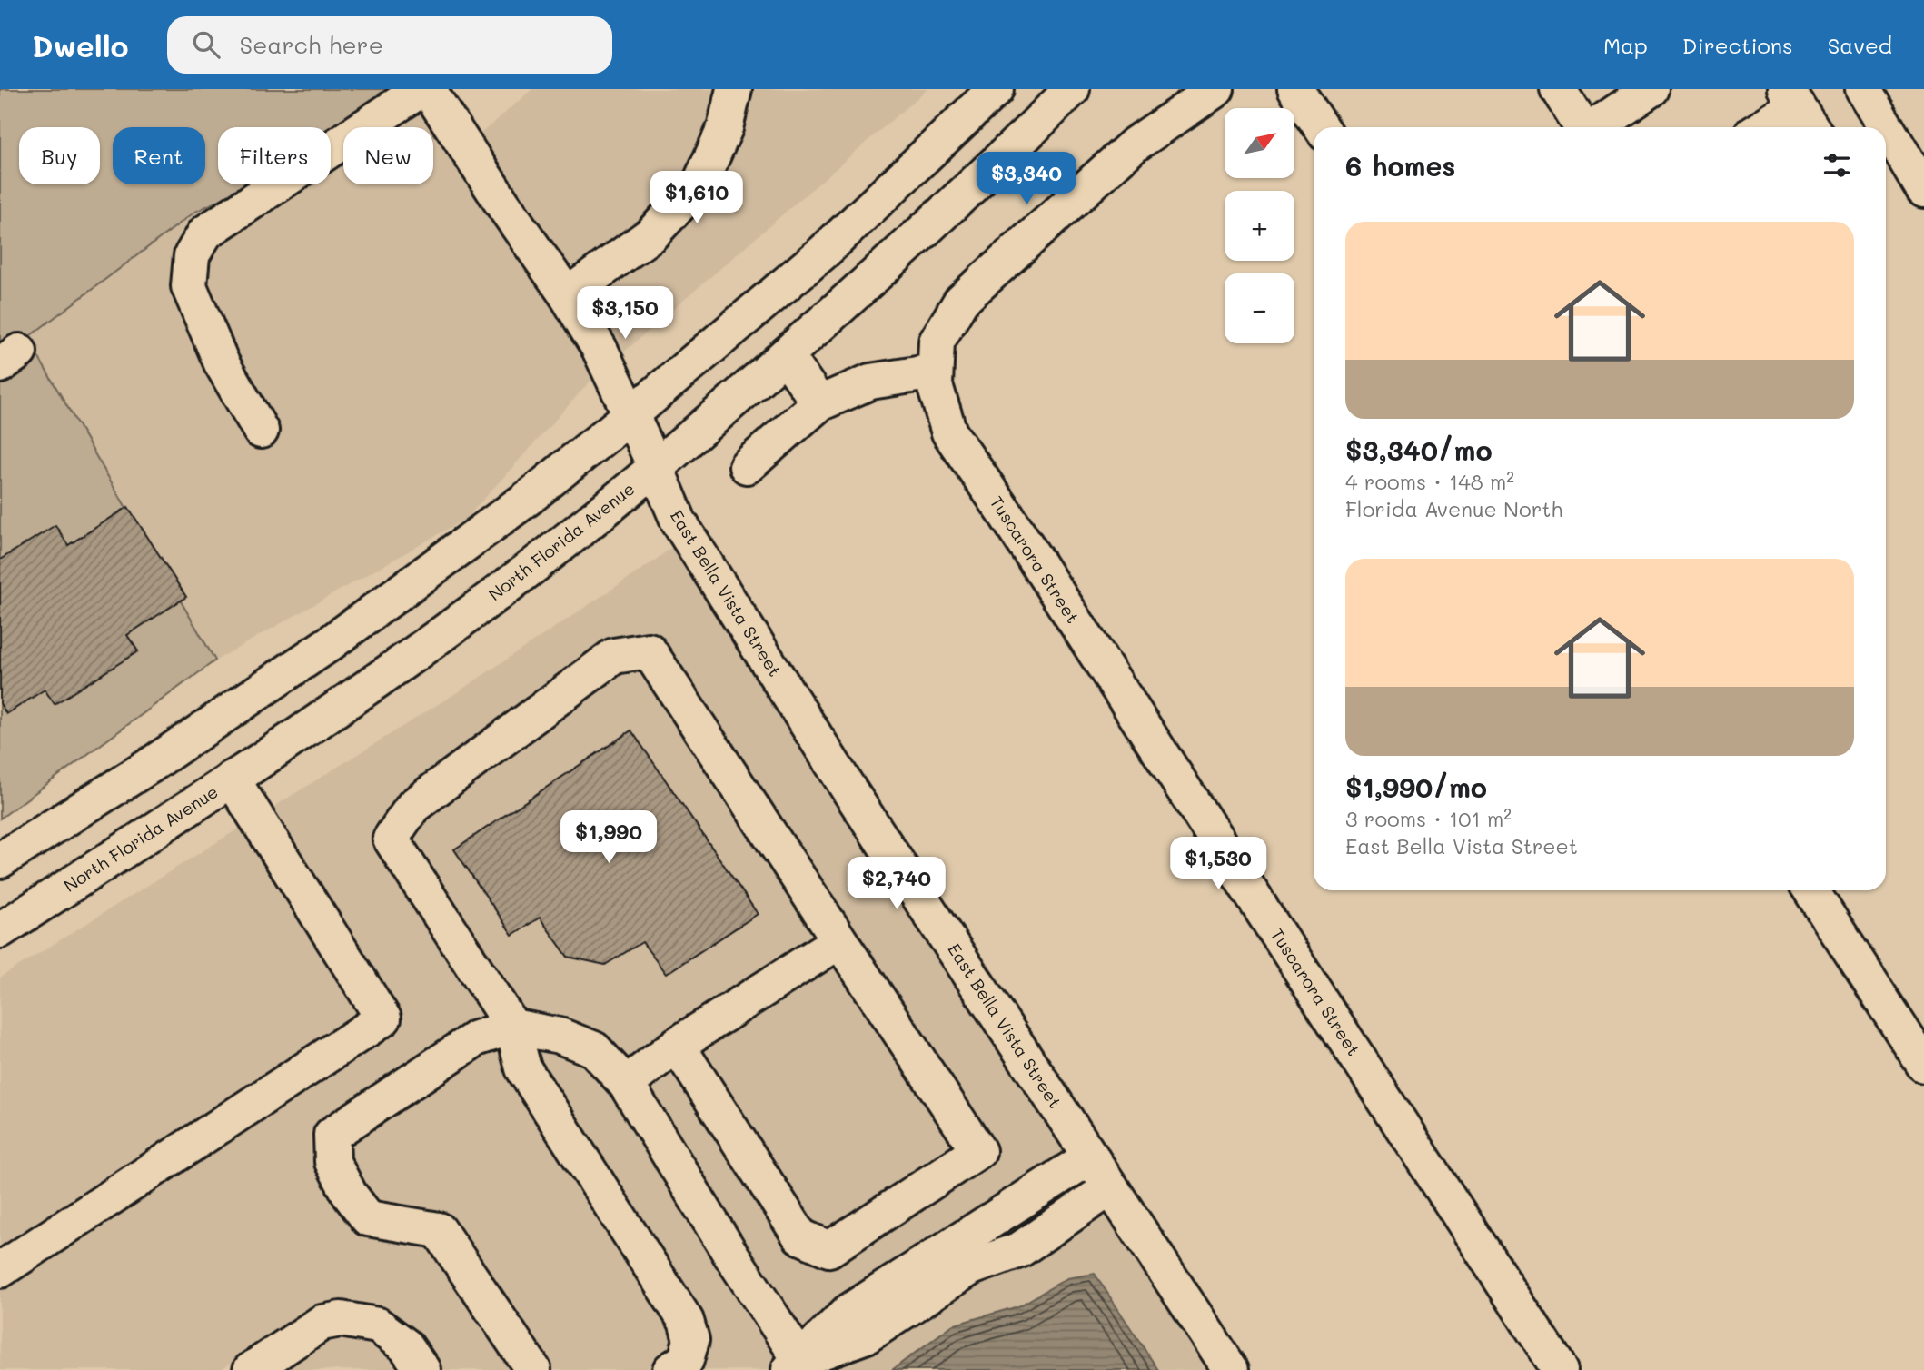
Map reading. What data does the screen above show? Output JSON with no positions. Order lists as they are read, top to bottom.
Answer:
{
  "streets": {
    "street": ["North Florida Avenue", "Tuscarora Street", "East Bella Vista Street"]
  },
  "crossings": [
    ["North Florida Avenue", "East Bella Vista Street"]
  ],
  "north": "top right",
  "page": {
    "header": "Dwello",
    "search": "Search here",
    "nav": ["Map", "Directions", "Saved"],
    "map_buttons": ["+", "−"],
    "chip": [
      "Buy",
      "Rent",
      "Filters",
      "New"
    ],
    "heading": "6 homes",
    "price": [
      "$3,340",
      "$1,610",
      "$3,150",
      "$1,990",
      "$1,530",
      "$2,740"
    ],
    "list": [
      {
        "name": "$3,340/mo",
        "note": "4 rooms · 148 m² · Florida Avenue North"
      },
      {
        "name": "$1,990/mo",
        "note": "3 rooms · 101 m² · East Bella Vista Street"
      }
    ]
  }
}
